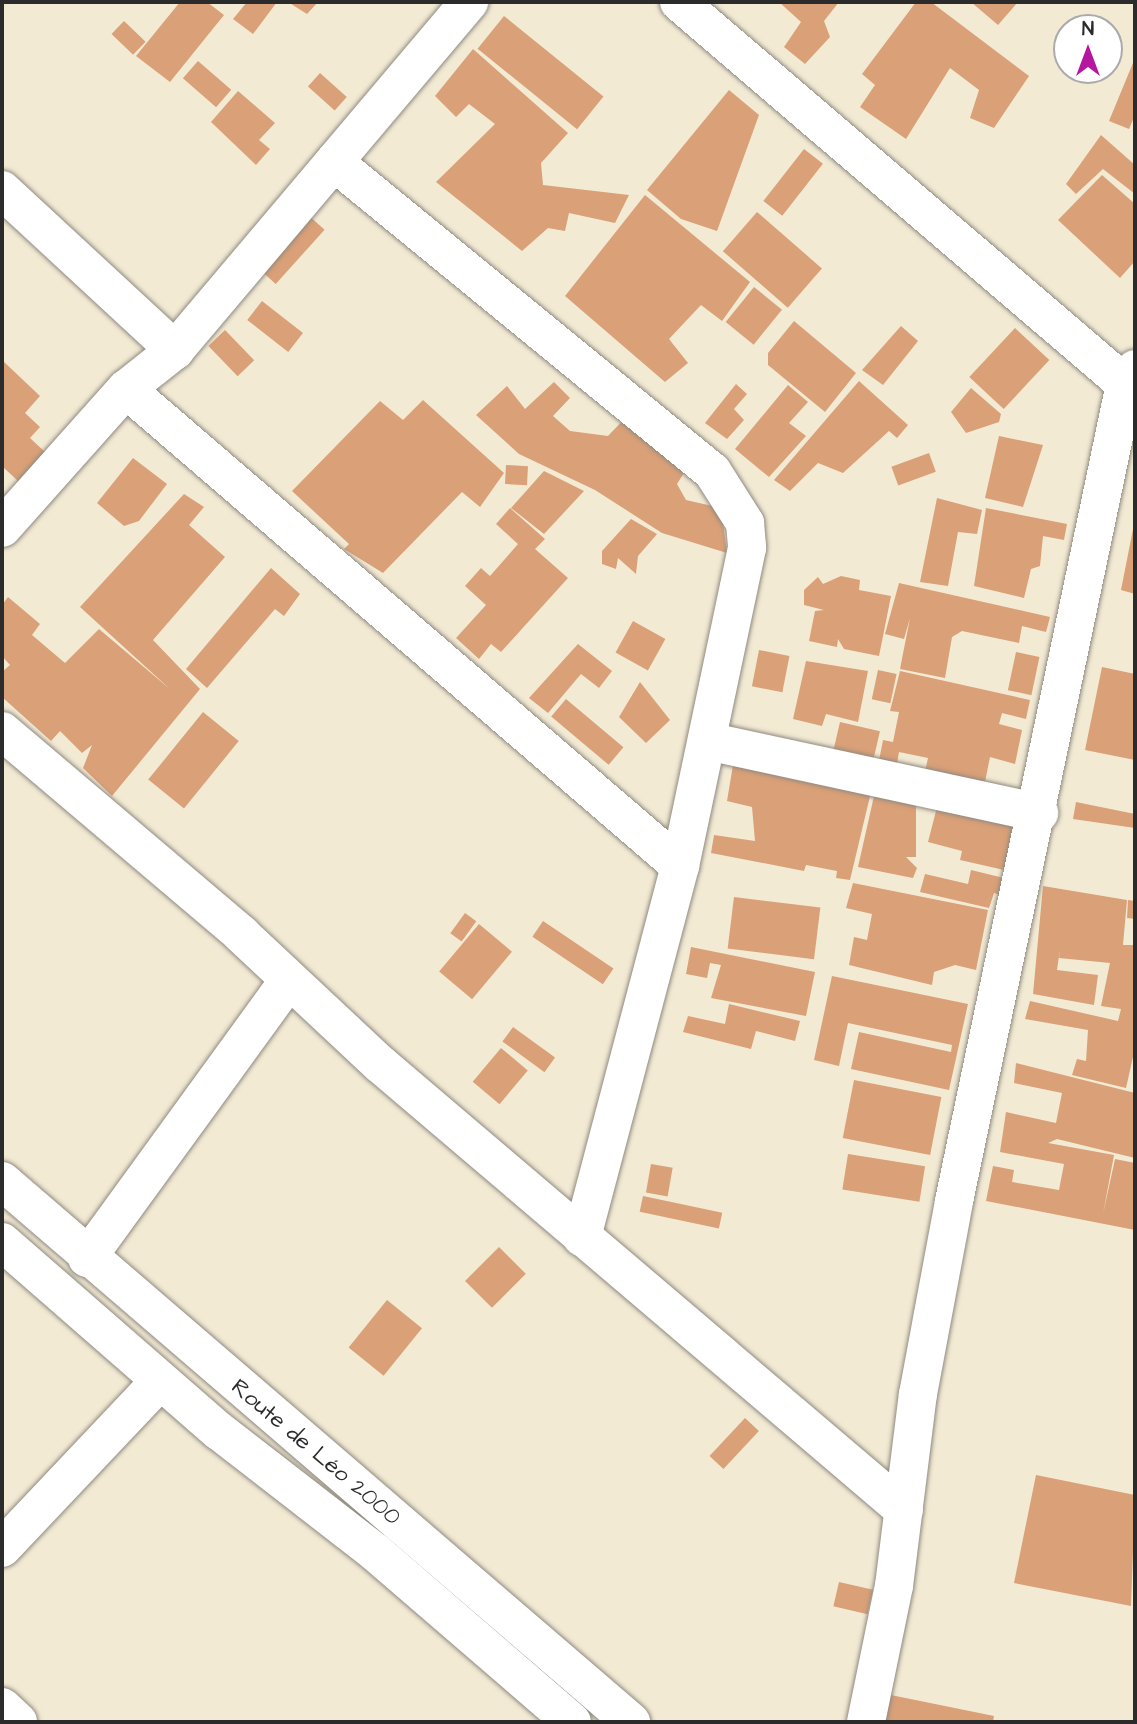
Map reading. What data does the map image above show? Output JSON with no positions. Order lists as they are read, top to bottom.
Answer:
{
  "streets": {
    "street": ["Route de Léo 2000"]
  },
  "north": "top"
}
